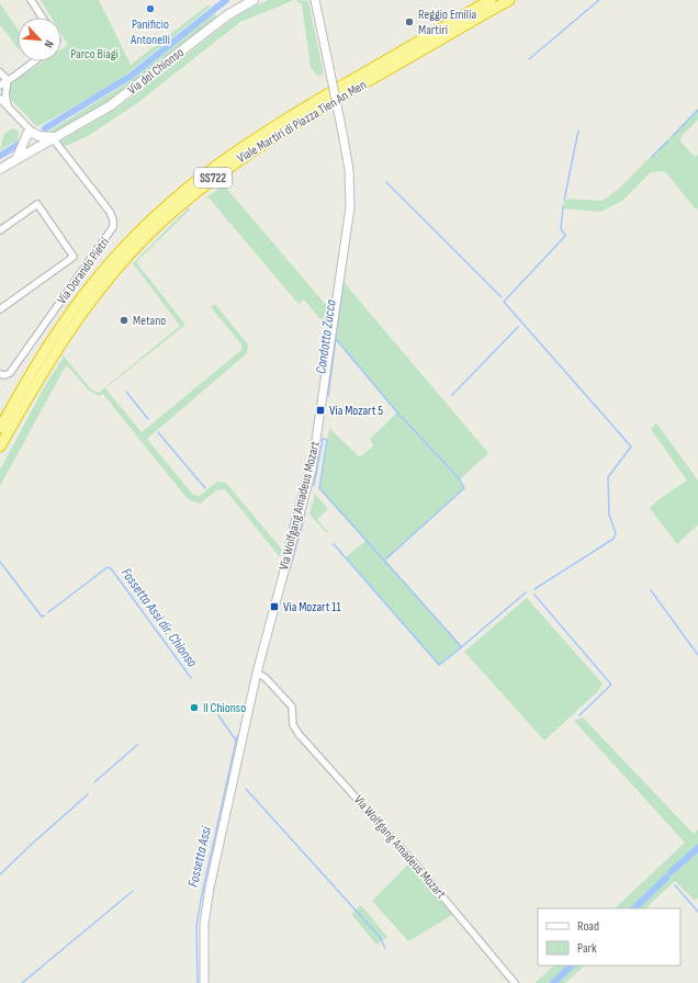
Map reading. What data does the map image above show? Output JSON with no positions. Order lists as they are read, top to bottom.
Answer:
{
  "streets": {
    "highway": ["Viale Martiri di Piazza Tien An Men", "SS722"],
    "main road": ["Via del Chionso"],
    "street": ["Via Dorando Pietri", "Via Wolfgang Amadeus Mozart"]
  },
  "crossings": [
    ["Via del Chionso", "Via Dorando Pietri"]
  ],
  "water": ["Condotto Zucca", "Fossetta Assi dir. Chionso", "Fossetta Assi"],
  "parks": ["Parco Biagi"],
  "places": {
    "other": [
      "Panificio Antonelli",
      "Reggio Emilia Martiri",
      "Metano",
      "Il Chionso"
    ],
    "transit": ["Via Mozart 5", "Via Mozart 11"]
  },
  "legend": ["Road", "Park"],
  "north": "bottom right"
}
